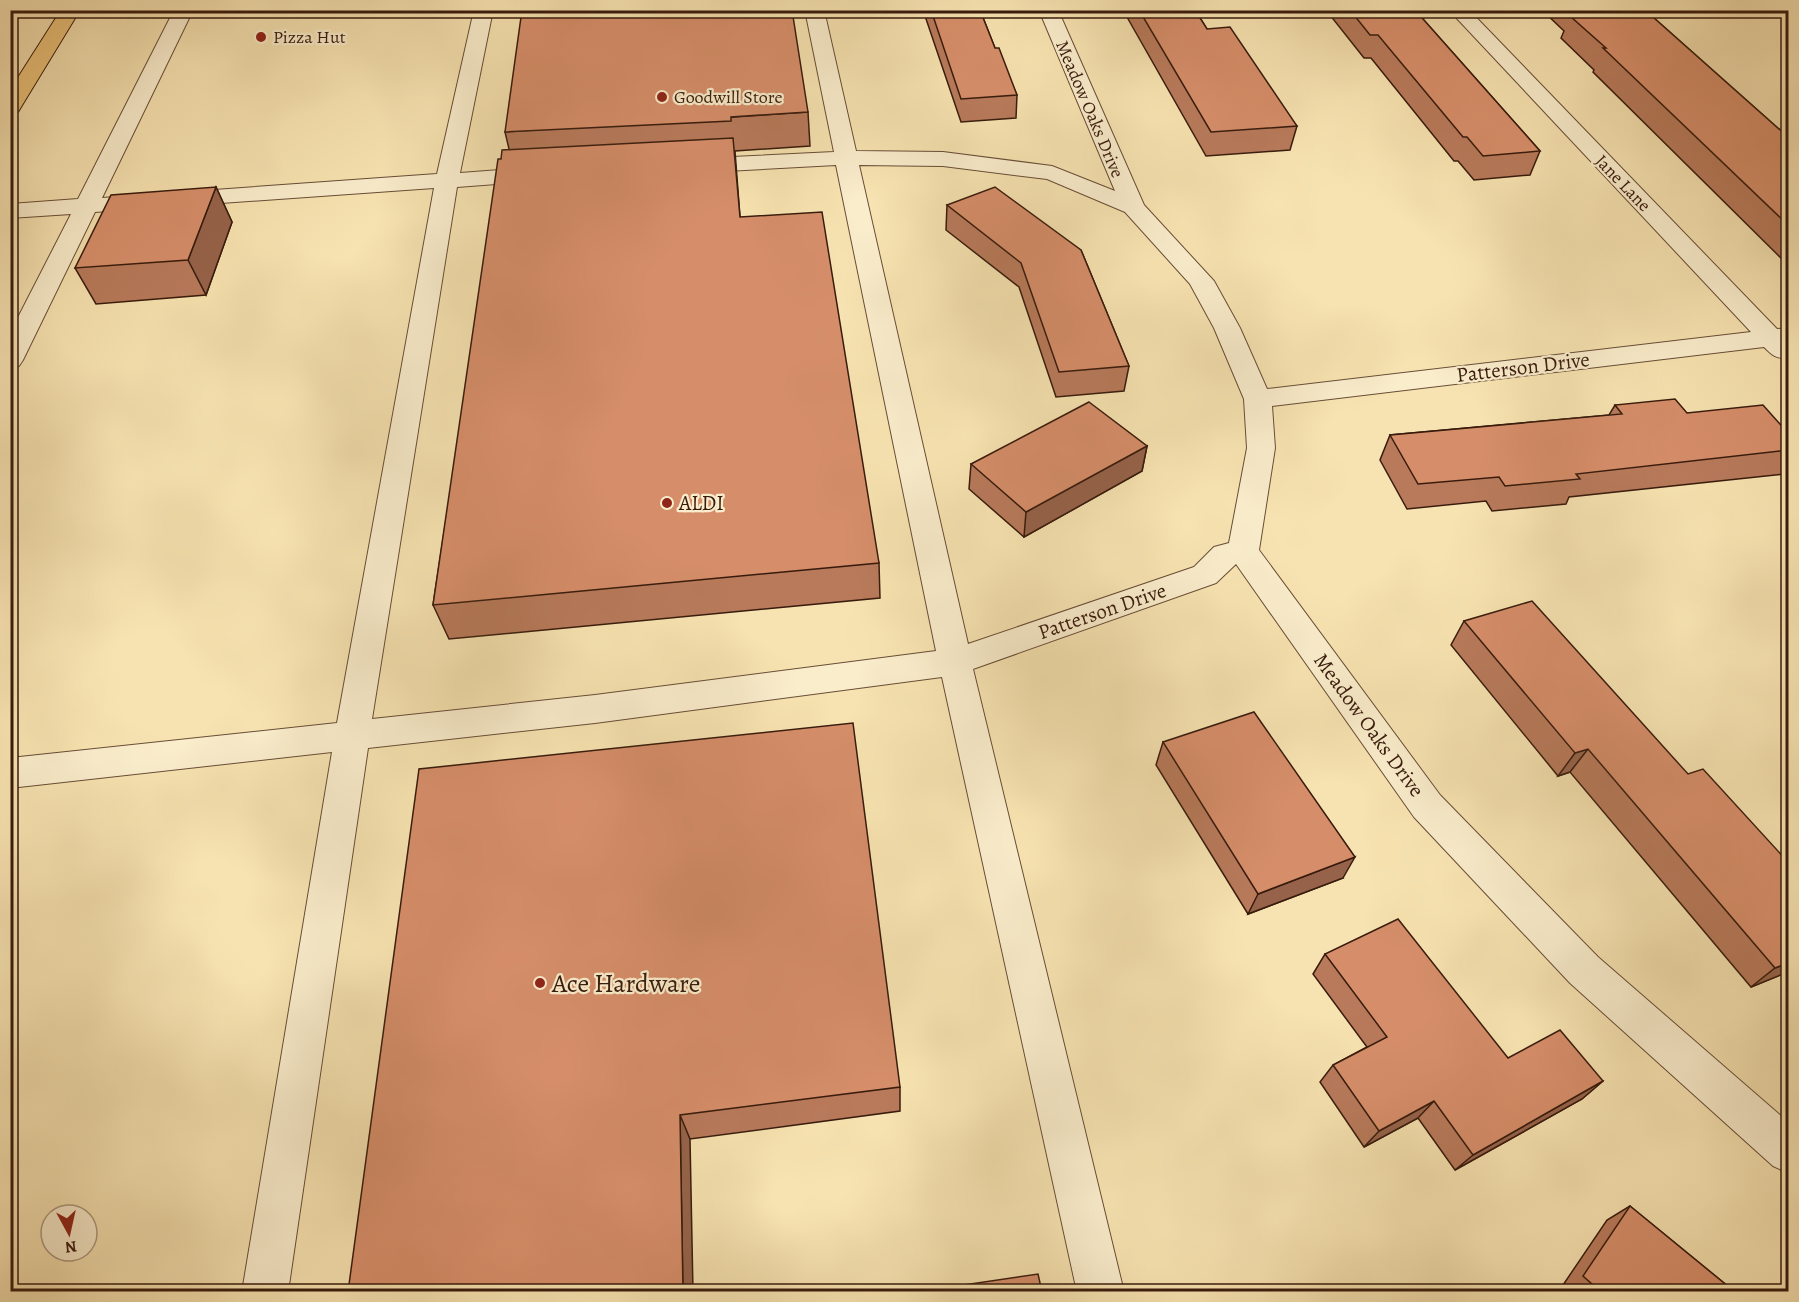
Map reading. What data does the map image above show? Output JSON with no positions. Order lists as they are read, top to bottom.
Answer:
{
  "streets": {
    "street": ["Meadow Oaks Drive", "Jane Lane", "Patterson Drive"]
  },
  "crossings": [
    ["Meadow Oaks Drive", "Patterson Drive"],
    ["Jane Lane", "Patterson Drive"]
  ],
  "places": [
    "Pizza Hut",
    "Goodwill Store",
    "ALDI",
    "Ace Hardware"
  ],
  "north": "bottom"
}
